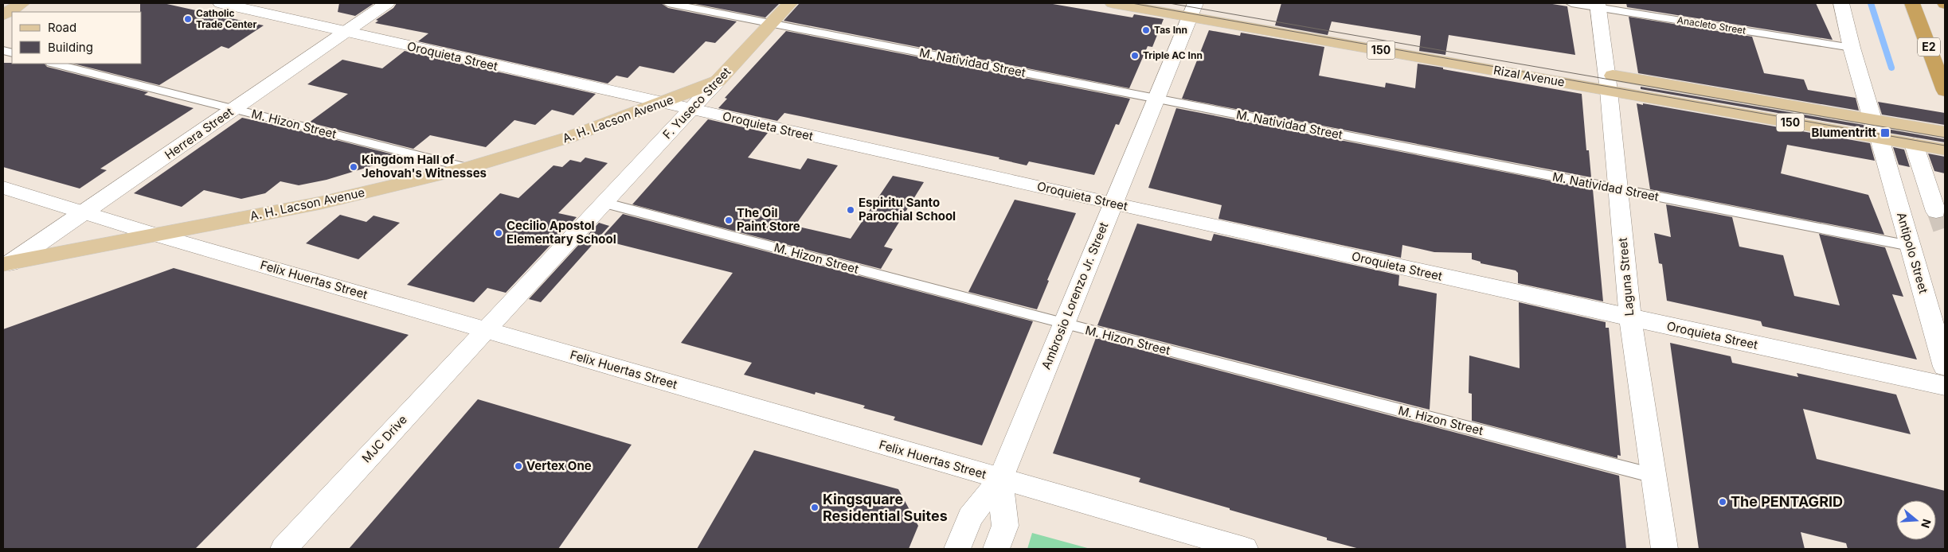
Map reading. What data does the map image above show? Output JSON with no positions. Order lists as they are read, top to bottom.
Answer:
{
  "streets": {
    "highway": ["E2"],
    "main road": [
      "150",
      "Rizal Avenue",
      "F. Yuseco Street",
      "A. H. Lacson Avenue"
    ],
    "street": [
      "Oroquieta Street",
      "Herrera Street",
      "Antipolo Street",
      "Laguna Street",
      "Felix Huertas Street",
      "Ambrosio Lorenzo Jr. Street",
      "MJC Drive"
    ],
    "lane": ["Anacleto Street", "M. Natividad Street", "M. Hizon Street"]
  },
  "crossings": [
    ["Anacleto Street", "Antipolo Street"],
    ["Anacleto Street", "Laguna Street"],
    ["Oroquieta Street", "F. Yuseco Street"],
    ["Oroquieta Street", "A. H. Lacson Avenue"],
    ["Oroquieta Street", "Herrera Street"],
    ["Oroquieta Street", "Laguna Street"],
    ["Oroquieta Street", "Ambrosio Lorenzo Jr. Street"],
    ["M. Natividad Street", "F. Yuseco Street"],
    ["M. Natividad Street", "Antipolo Street"],
    ["M. Natividad Street", "Laguna Street"],
    ["M. Natividad Street", "Ambrosio Lorenzo Jr. Street"],
    ["Rizal Avenue", "Antipolo Street"],
    ["Rizal Avenue", "Laguna Street"],
    ["Rizal Avenue", "Ambrosio Lorenzo Jr. Street"],
    ["F. Yuseco Street", "A. H. Lacson Avenue"],
    ["F. Yuseco Street", "M. Hizon Street"],
    ["F. Yuseco Street", "Felix Huertas Street"],
    ["F. Yuseco Street", "MJC Drive"],
    ["A. H. Lacson Avenue", "M. Hizon Street"],
    ["A. H. Lacson Avenue", "Herrera Street"],
    ["A. H. Lacson Avenue", "Felix Huertas Street"],
    ["M. Hizon Street", "Herrera Street"],
    ["M. Hizon Street", "Laguna Street"],
    ["M. Hizon Street", "Ambrosio Lorenzo Jr. Street"],
    ["Herrera Street", "Felix Huertas Street"],
    ["Felix Huertas Street", "Ambrosio Lorenzo Jr. Street"],
    ["Felix Huertas Street", "MJC Drive"]
  ],
  "places": {
    "other": [
      "Catholic Trade Center",
      "Tas Inn",
      "Triple AC Inn",
      "Kingdom Hall of Jehovah's Witnesses",
      "Espiritu Santo Parochial School",
      "The Oil Paint Store",
      "Cecilio Apostol Elementary School",
      "Vertex One",
      "The PENTAGRID",
      "Kingsquare Residential Suites"
    ],
    "transit": ["Blumentritt"]
  },
  "legend": ["Road", "Building"],
  "north": "right"
}
